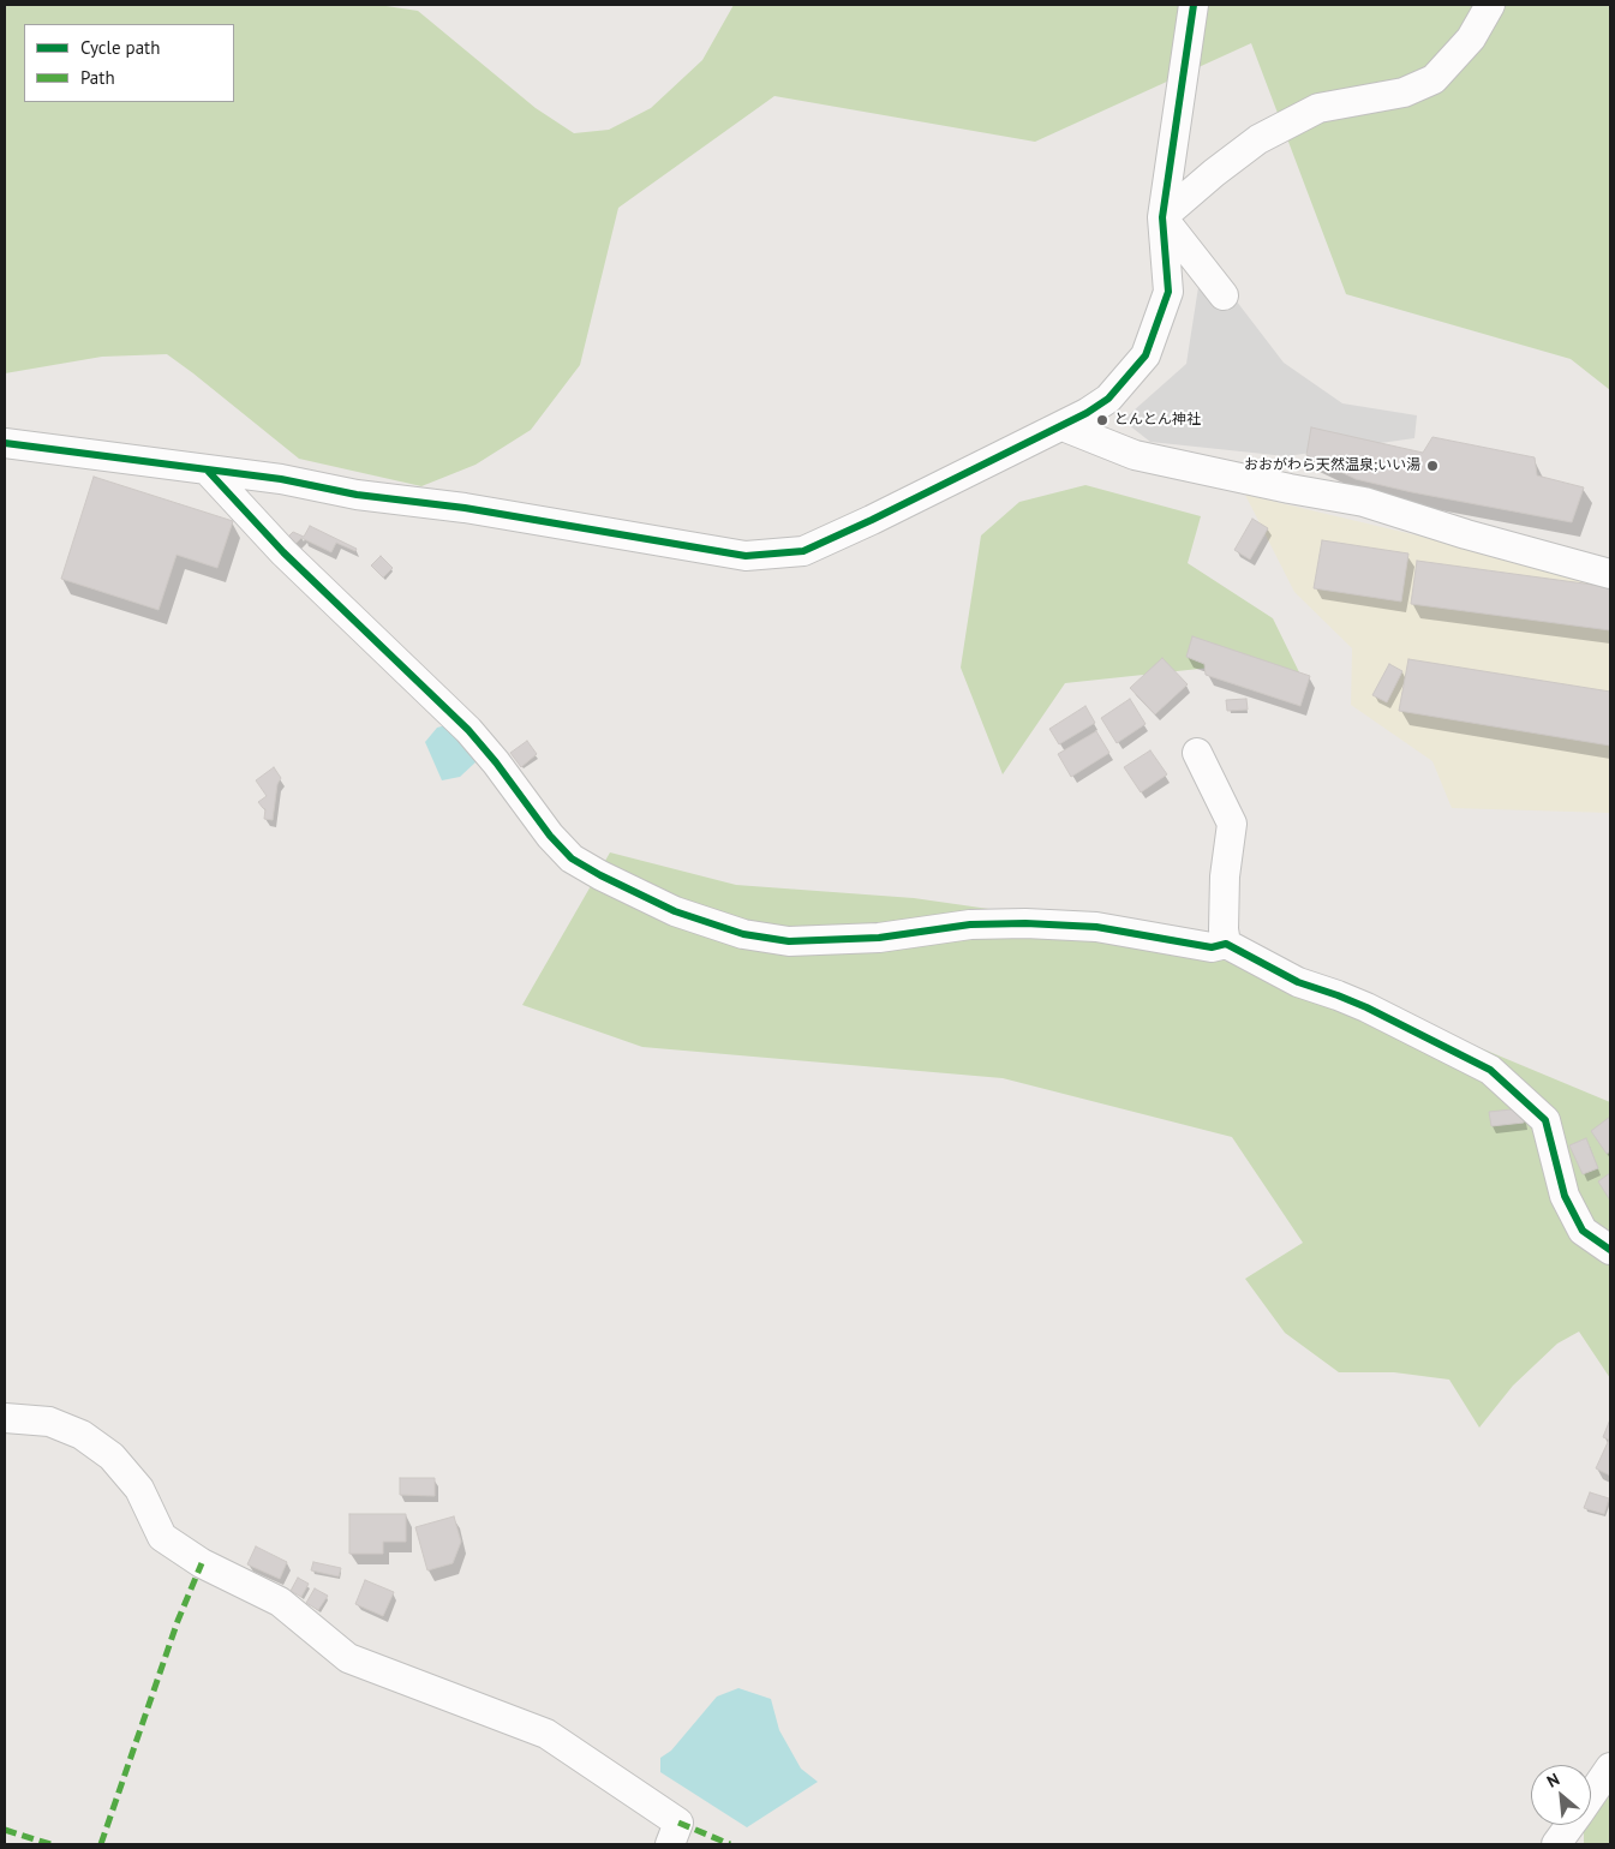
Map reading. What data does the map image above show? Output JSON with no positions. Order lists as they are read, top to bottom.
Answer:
{
  "places": ["とんとん神社", "おおがわら天然温泉;いい湯"],
  "legend": ["Cycle path", "Path"],
  "north": "top left"
}
